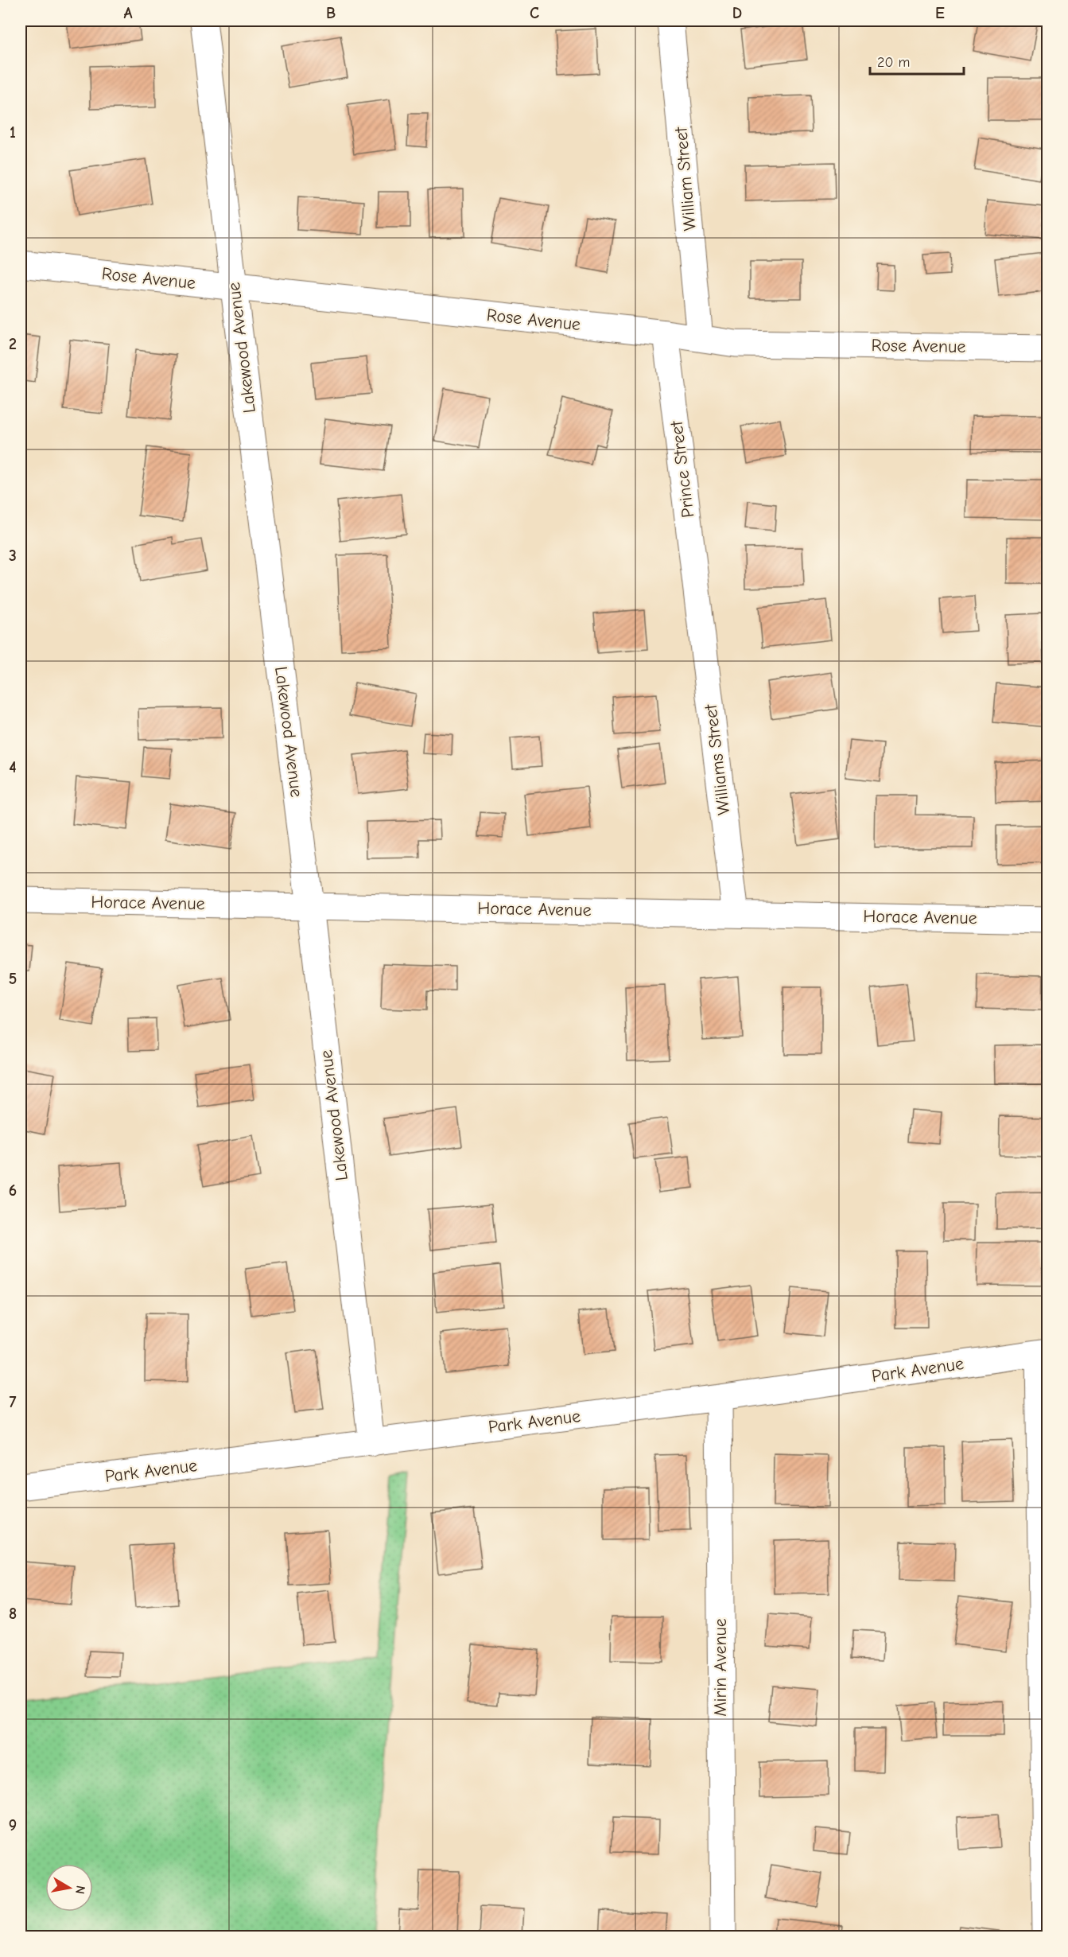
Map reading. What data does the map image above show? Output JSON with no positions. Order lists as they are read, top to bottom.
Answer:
{
  "streets": {
    "street": [
      "William Street",
      "Rose Avenue",
      "Lakewood Avenue",
      "Prince Street",
      "Williams Street",
      "Horace Avenue",
      "Park Avenue",
      "Mirin Avenue"
    ]
  },
  "crossings": [
    ["William Street", "Rose Avenue"],
    ["Rose Avenue", "Lakewood Avenue"],
    ["Rose Avenue", "Prince Street"],
    ["Lakewood Avenue", "Horace Avenue"],
    ["Lakewood Avenue", "Park Avenue"],
    ["Prince Street", "Williams Street"],
    ["Williams Street", "Horace Avenue"],
    ["Park Avenue", "Mirin Avenue"]
  ],
  "scale_bar": "20 m",
  "north": "right",
  "grid": {
    "columns": [
      "A",
      "B",
      "C",
      "D",
      "E"
    ],
    "rows": [
      "1",
      "2",
      "3",
      "4",
      "5",
      "6",
      "7",
      "8",
      "9"
    ]
  }
}
